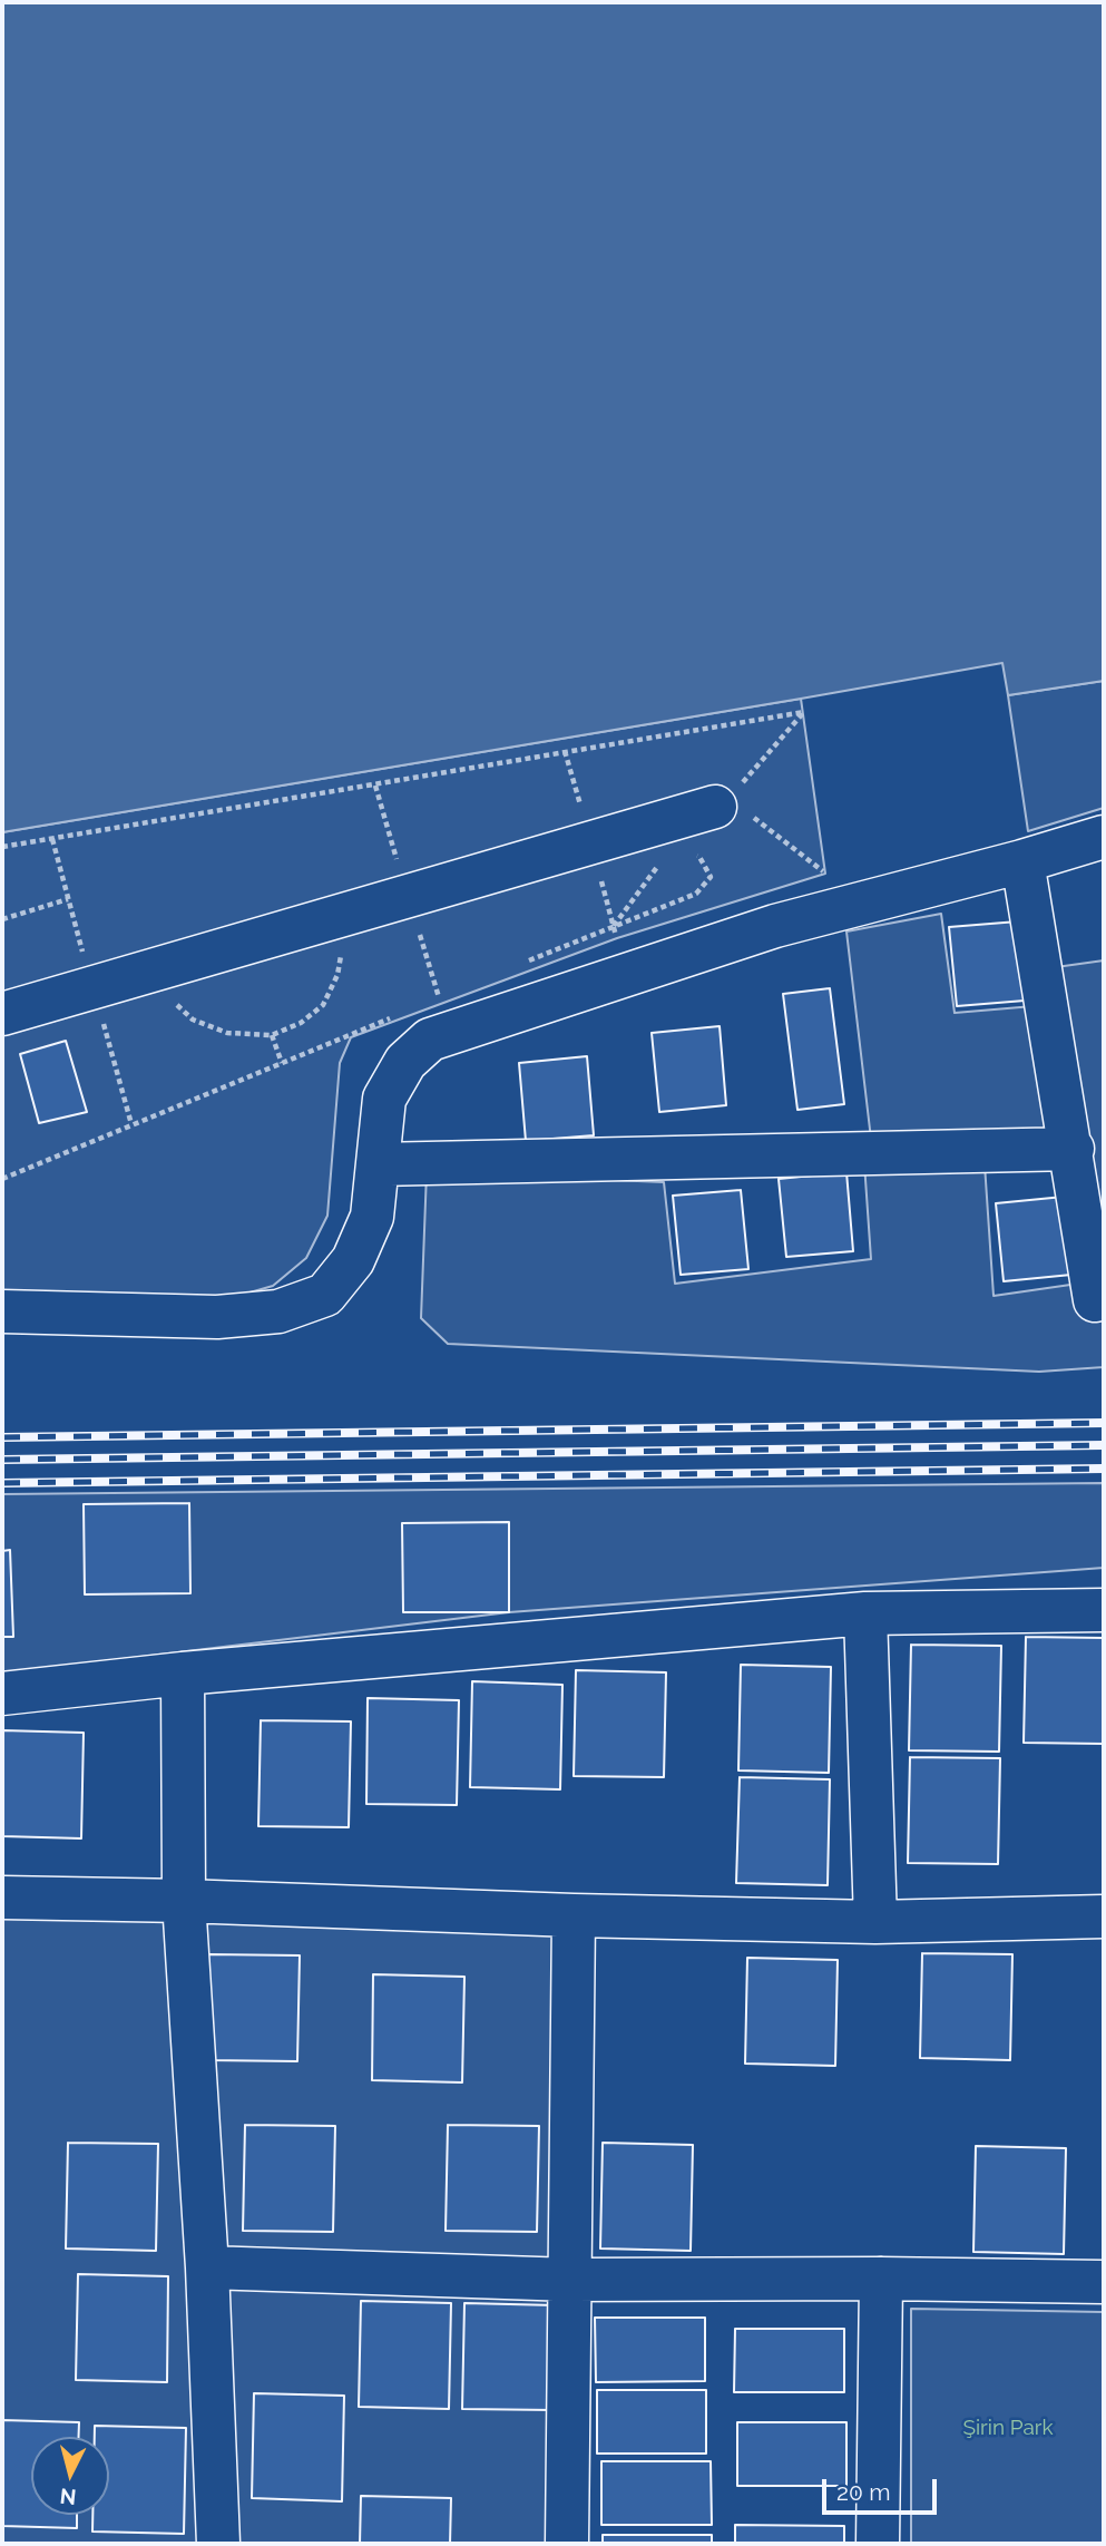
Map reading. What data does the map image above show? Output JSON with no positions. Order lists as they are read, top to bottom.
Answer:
{
  "parks": ["Şirin Park"],
  "scale_bar": "20 m",
  "north": "bottom"
}
